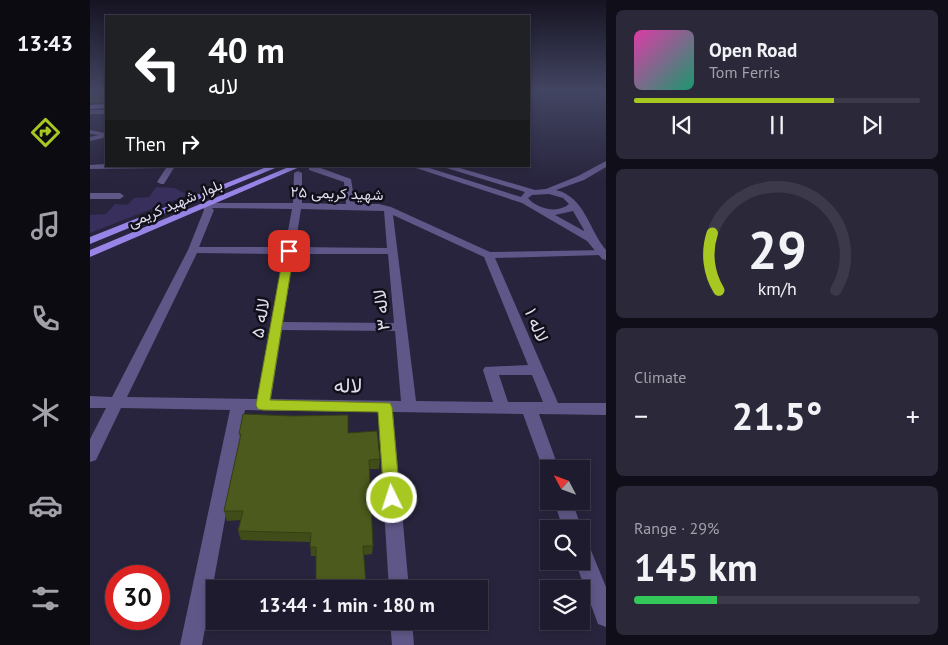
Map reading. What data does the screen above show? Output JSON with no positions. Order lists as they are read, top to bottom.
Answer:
{
  "streets": {
    "main road": ["بلوار شهید کریمی"],
    "street": [
      "شهید کریمی ۲۵",
      "لاله ۳",
      "لاله ۵",
      "لاله ۱",
      "لاله"
    ]
  },
  "crossings": [
    ["شهید کریمی ۲۵", "بلوار شهید کریمی"],
    ["شهید کریمی ۲۵", "لاله ۳"],
    ["شهید کریمی ۲۵", "لاله ۵"],
    ["شهید کریمی ۲۵", "لاله ۱"],
    ["بلوار شهید کریمی", "لاله ۵"],
    ["لاله ۳", "لاله"],
    ["لاله ۵", "لاله"],
    ["لاله ۱", "لاله"]
  ],
  "north": "top left",
  "page": {
    "tabs": "13:43",
    "turn": ["40 m", "لاله"],
    "song": ["Open Road", "Tom Ferris"],
    "then": "Then",
    "tile": [
      "Climate",
      ["Range · 29%", "145 km"]
    ],
    "heat": ["−", "21.5°", "+"],
    "limit": "30",
    "trip": "13:44 · 1 min · 180 m",
    "gauge": ["29", "km/h"]
  }
}
